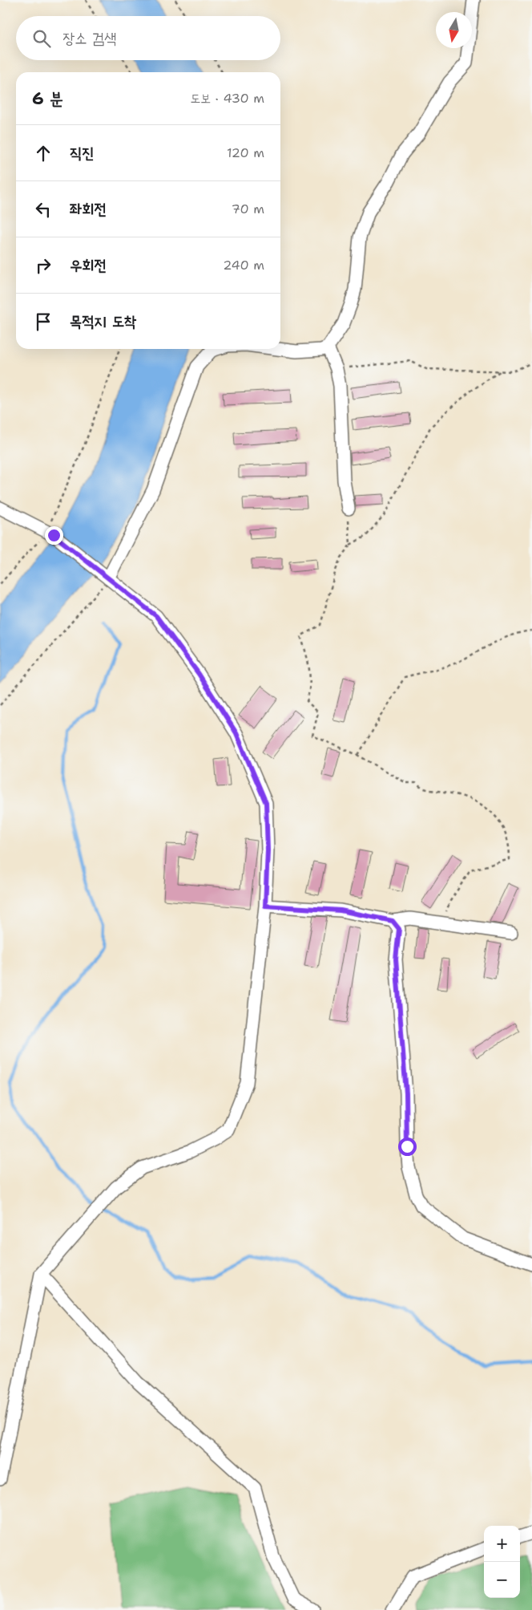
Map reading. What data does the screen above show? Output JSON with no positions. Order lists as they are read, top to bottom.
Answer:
{
  "north": "bottom",
  "page": {
    "search": "장소 검색",
    "heading": ["6 분", "도보 · 430 m"],
    "list": [
      ["직진", "120 m"],
      ["좌회전", "70 m"],
      ["우회전", "240 m"],
      "목적지 도착"
    ],
    "map_buttons": ["+", "−"]
  }
}
